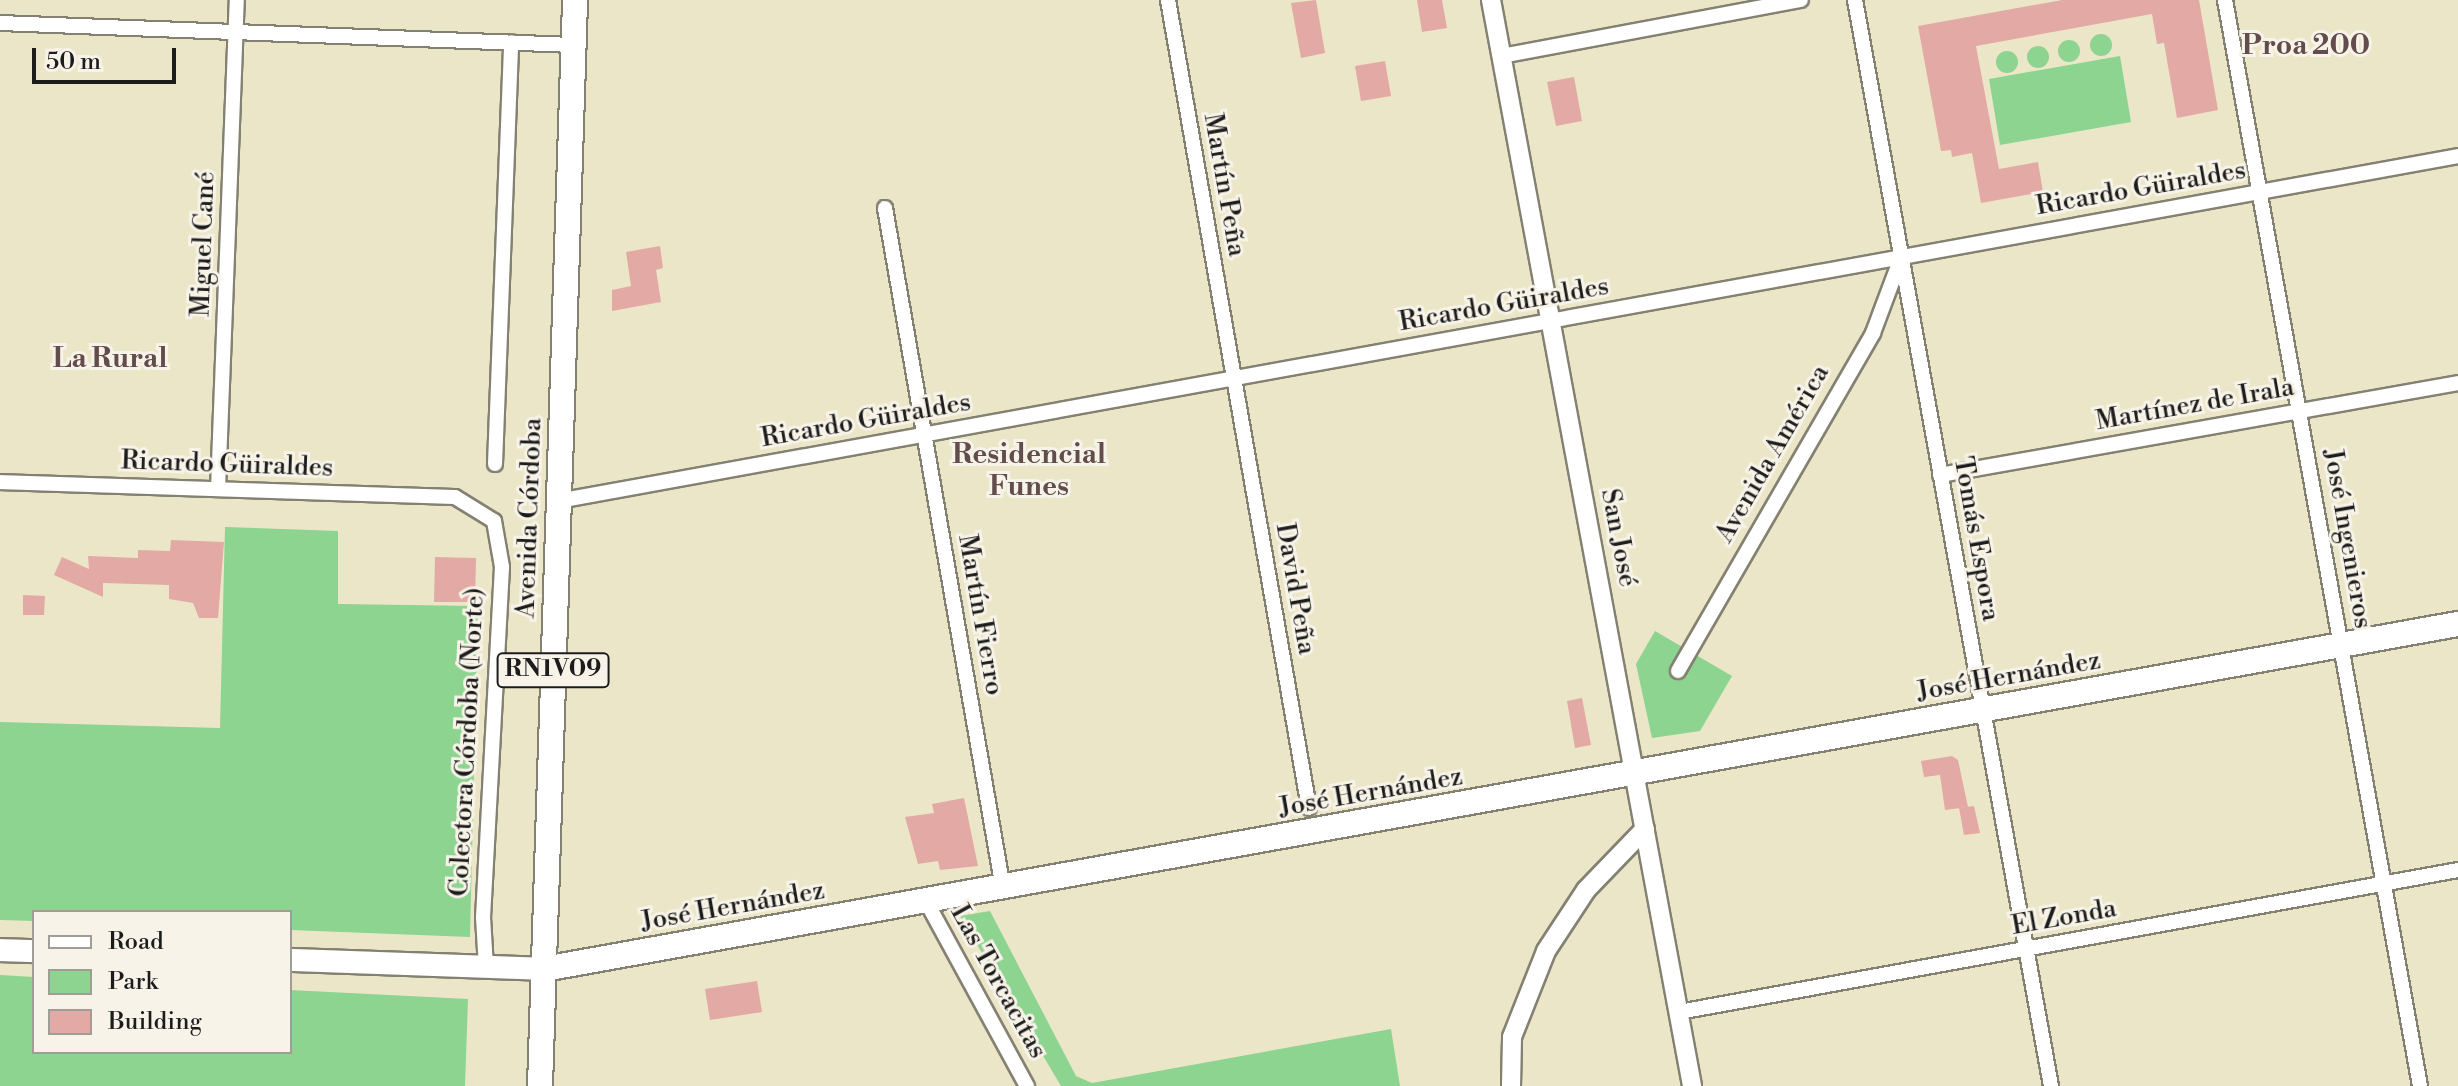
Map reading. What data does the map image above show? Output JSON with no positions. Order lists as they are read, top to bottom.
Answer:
{
  "streets": {
    "main road": ["Avenida Córdoba", "RN1V09", "José Hernández"],
    "street": [
      "Martín Peña",
      "Ricardo Güiraldes",
      "Miguel Cané",
      "Martínez de Irala",
      "Avenida América",
      "San José",
      "Tomás Espora",
      "José Ingenieros",
      "David Peña",
      "Martín Fierro",
      "Colectora Córdoba (Norte)",
      "El Zonda",
      "Las Torcacitas"
    ]
  },
  "crossings": [
    ["Martín Peña", "Ricardo Güiraldes"],
    ["Martín Peña", "David Peña"],
    ["Ricardo Güiraldes", "Miguel Cané"],
    ["Ricardo Güiraldes", "Avenida América"],
    ["Ricardo Güiraldes", "Avenida Córdoba"],
    ["Ricardo Güiraldes", "San José"],
    ["Ricardo Güiraldes", "Tomás Espora"],
    ["Ricardo Güiraldes", "José Ingenieros"],
    ["Ricardo Güiraldes", "David Peña"],
    ["Ricardo Güiraldes", "Martín Fierro"],
    ["Ricardo Güiraldes", "Colectora Córdoba (Norte)"],
    ["Martínez de Irala", "Tomás Espora"],
    ["Martínez de Irala", "José Ingenieros"],
    ["Avenida América", "Tomás Espora"],
    ["Avenida Córdoba", "José Hernández"],
    ["San José", "José Hernández"],
    ["San José", "El Zonda"],
    ["Tomás Espora", "José Hernández"],
    ["Tomás Espora", "El Zonda"],
    ["José Ingenieros", "José Hernández"],
    ["José Ingenieros", "El Zonda"],
    ["Martín Fierro", "José Hernández"],
    ["José Hernández", "Colectora Córdoba (Norte)"],
    ["José Hernández", "Las Torcacitas"]
  ],
  "districts": ["Proa 200", "La Rural", "Residencial Funes"],
  "legend": ["Road", "Park", "Building"],
  "scale_bar": "50 m"
}
